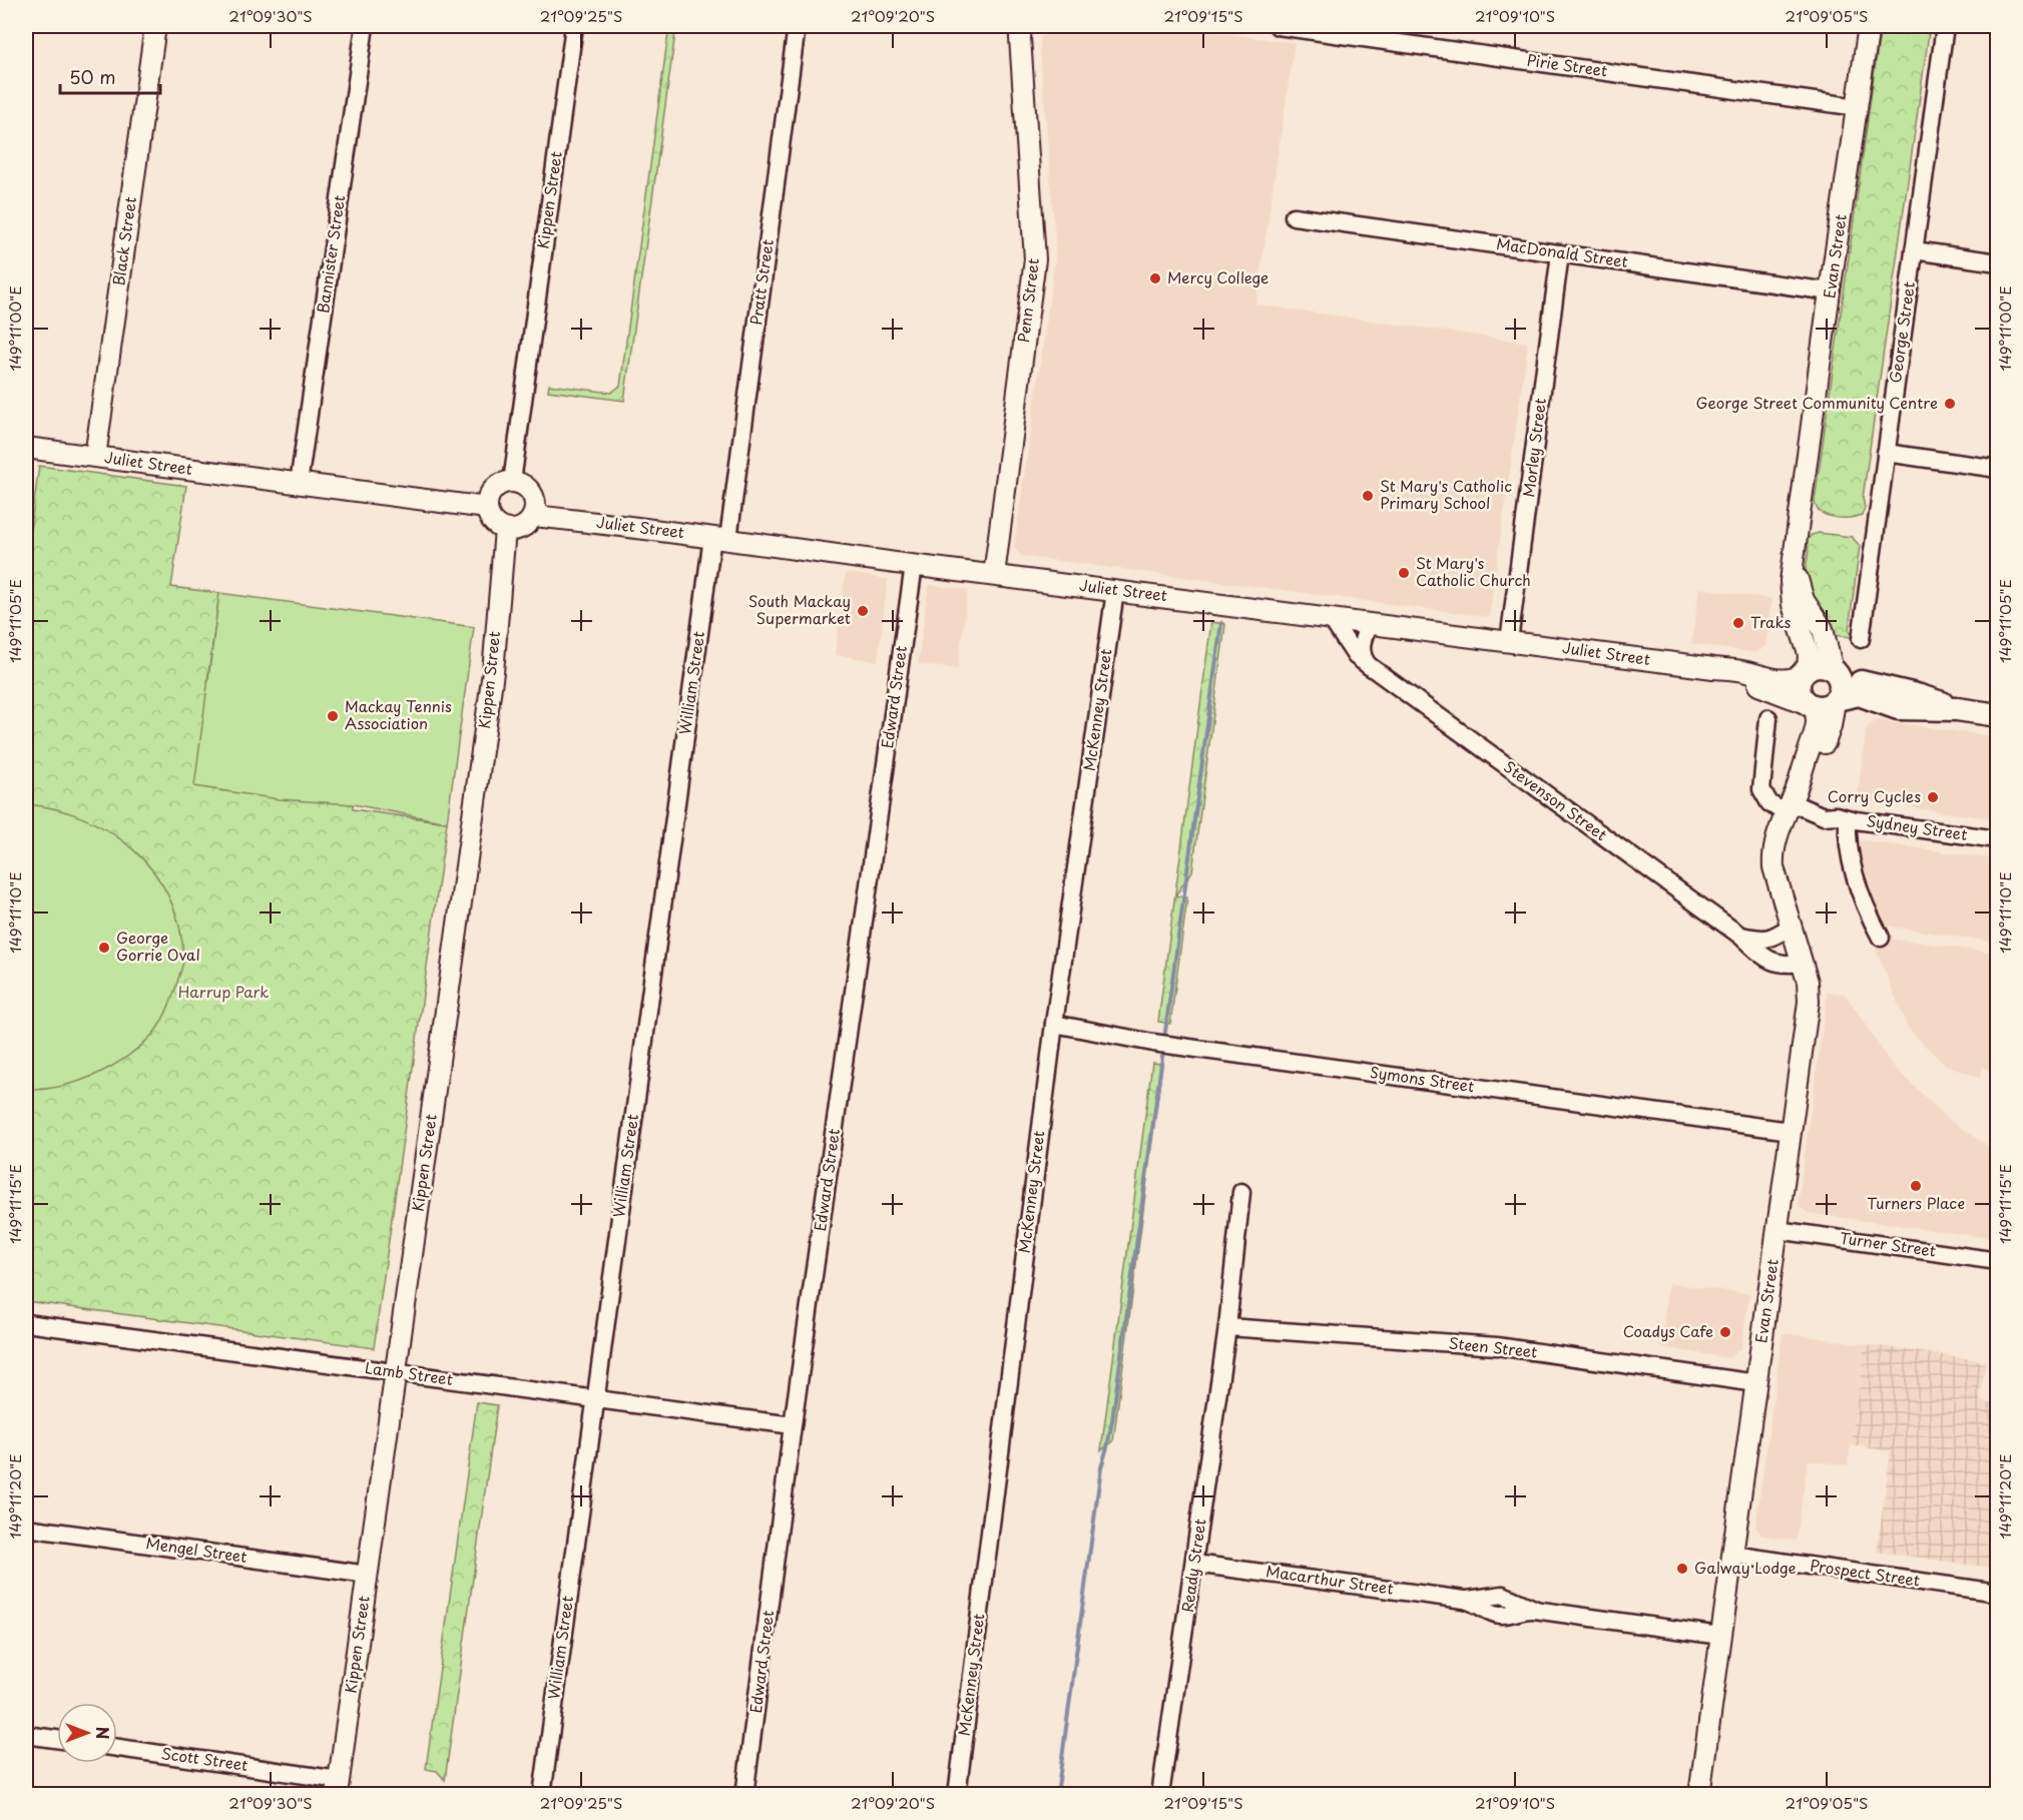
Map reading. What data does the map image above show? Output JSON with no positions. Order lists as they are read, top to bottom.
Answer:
{
  "streets": {
    "main road": ["Juliet Street"],
    "street": [
      "Pirie Street",
      "Kippen Street",
      "Black Street",
      "MacDonald Street",
      "Bannister Street",
      "Evan Street",
      "Pratt Street",
      "Penn Street",
      "George Street",
      "Morley Street",
      "William Street",
      "Edward Street",
      "McKenney Street",
      "Stevenson Street",
      "Sydney Street",
      "Symons Street",
      "Turner Street",
      "Steen Street",
      "Lamb Street",
      "Mengel Street",
      "Ready Street",
      "Prospect Street",
      "Macarthur Street",
      "Scott Street"
    ]
  },
  "crossings": [
    ["Pirie Street", "Evan Street"],
    ["Kippen Street", "Juliet Street"],
    ["Kippen Street", "Lamb Street"],
    ["Kippen Street", "Mengel Street"],
    ["Kippen Street", "Scott Street"],
    ["Black Street", "Juliet Street"],
    ["MacDonald Street", "Evan Street"],
    ["MacDonald Street", "Morley Street"],
    ["Bannister Street", "Juliet Street"],
    ["Evan Street", "Juliet Street"],
    ["Evan Street", "Stevenson Street"],
    ["Evan Street", "Sydney Street"],
    ["Evan Street", "Symons Street"],
    ["Evan Street", "Turner Street"],
    ["Evan Street", "Steen Street"],
    ["Evan Street", "Prospect Street"],
    ["Evan Street", "Macarthur Street"],
    ["Pratt Street", "Juliet Street"],
    ["Pratt Street", "William Street"],
    ["Penn Street", "Juliet Street"],
    ["Morley Street", "Juliet Street"],
    ["Juliet Street", "William Street"],
    ["Juliet Street", "Edward Street"],
    ["Juliet Street", "McKenney Street"],
    ["Juliet Street", "Stevenson Street"],
    ["William Street", "Lamb Street"],
    ["Edward Street", "Lamb Street"],
    ["McKenney Street", "Symons Street"],
    ["Steen Street", "Ready Street"],
    ["Ready Street", "Macarthur Street"]
  ],
  "parks": ["Harrup Park"],
  "places": [
    "Mercy College",
    "George Street Community Centre",
    "St Mary's Catholic Primary School",
    "St Mary's Catholic Church",
    "South Mackay Supermarket",
    "Traks",
    "Mackay Tennis Association",
    "Corry Cycles",
    "George Gorrie Oval",
    "Turners Place",
    "Coadys Cafe",
    "Galway Lodge"
  ],
  "scale_bar": "50 m",
  "north": "right",
  "coordinates": [
    "21°09'30\"S",
    "21°09'25\"S",
    "21°09'20\"S",
    "21°09'15\"S",
    "21°09'10\"S",
    "21°09'05\"S",
    "149°11'00\"E",
    "149°11'05\"E",
    "149°11'10\"E",
    "149°11'15\"E",
    "149°11'20\"E"
  ]
}
